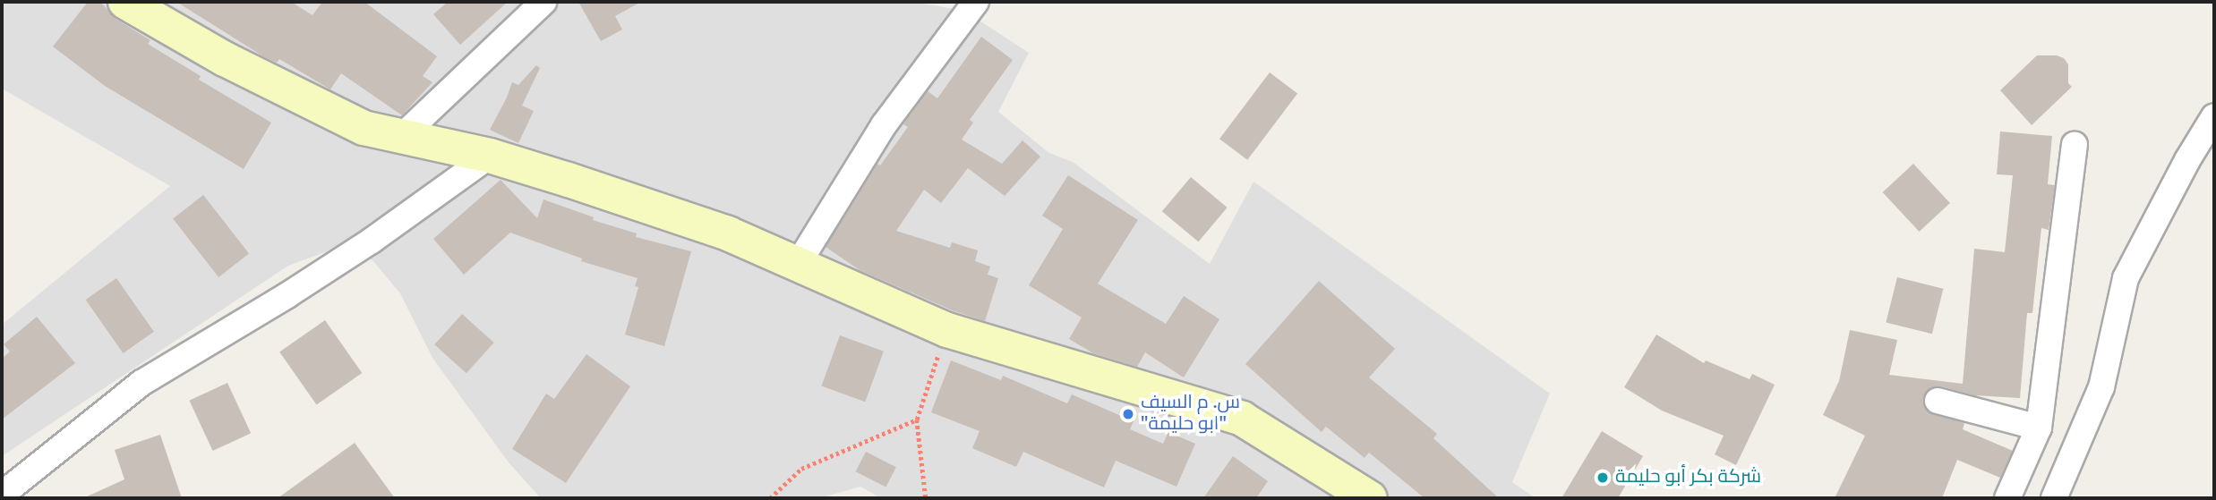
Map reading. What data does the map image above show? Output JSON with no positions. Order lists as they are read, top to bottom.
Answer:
{
  "places": ["س. م السيف \"ابو حليمة\"", "شركة بكر أبو حليمة"]
}
